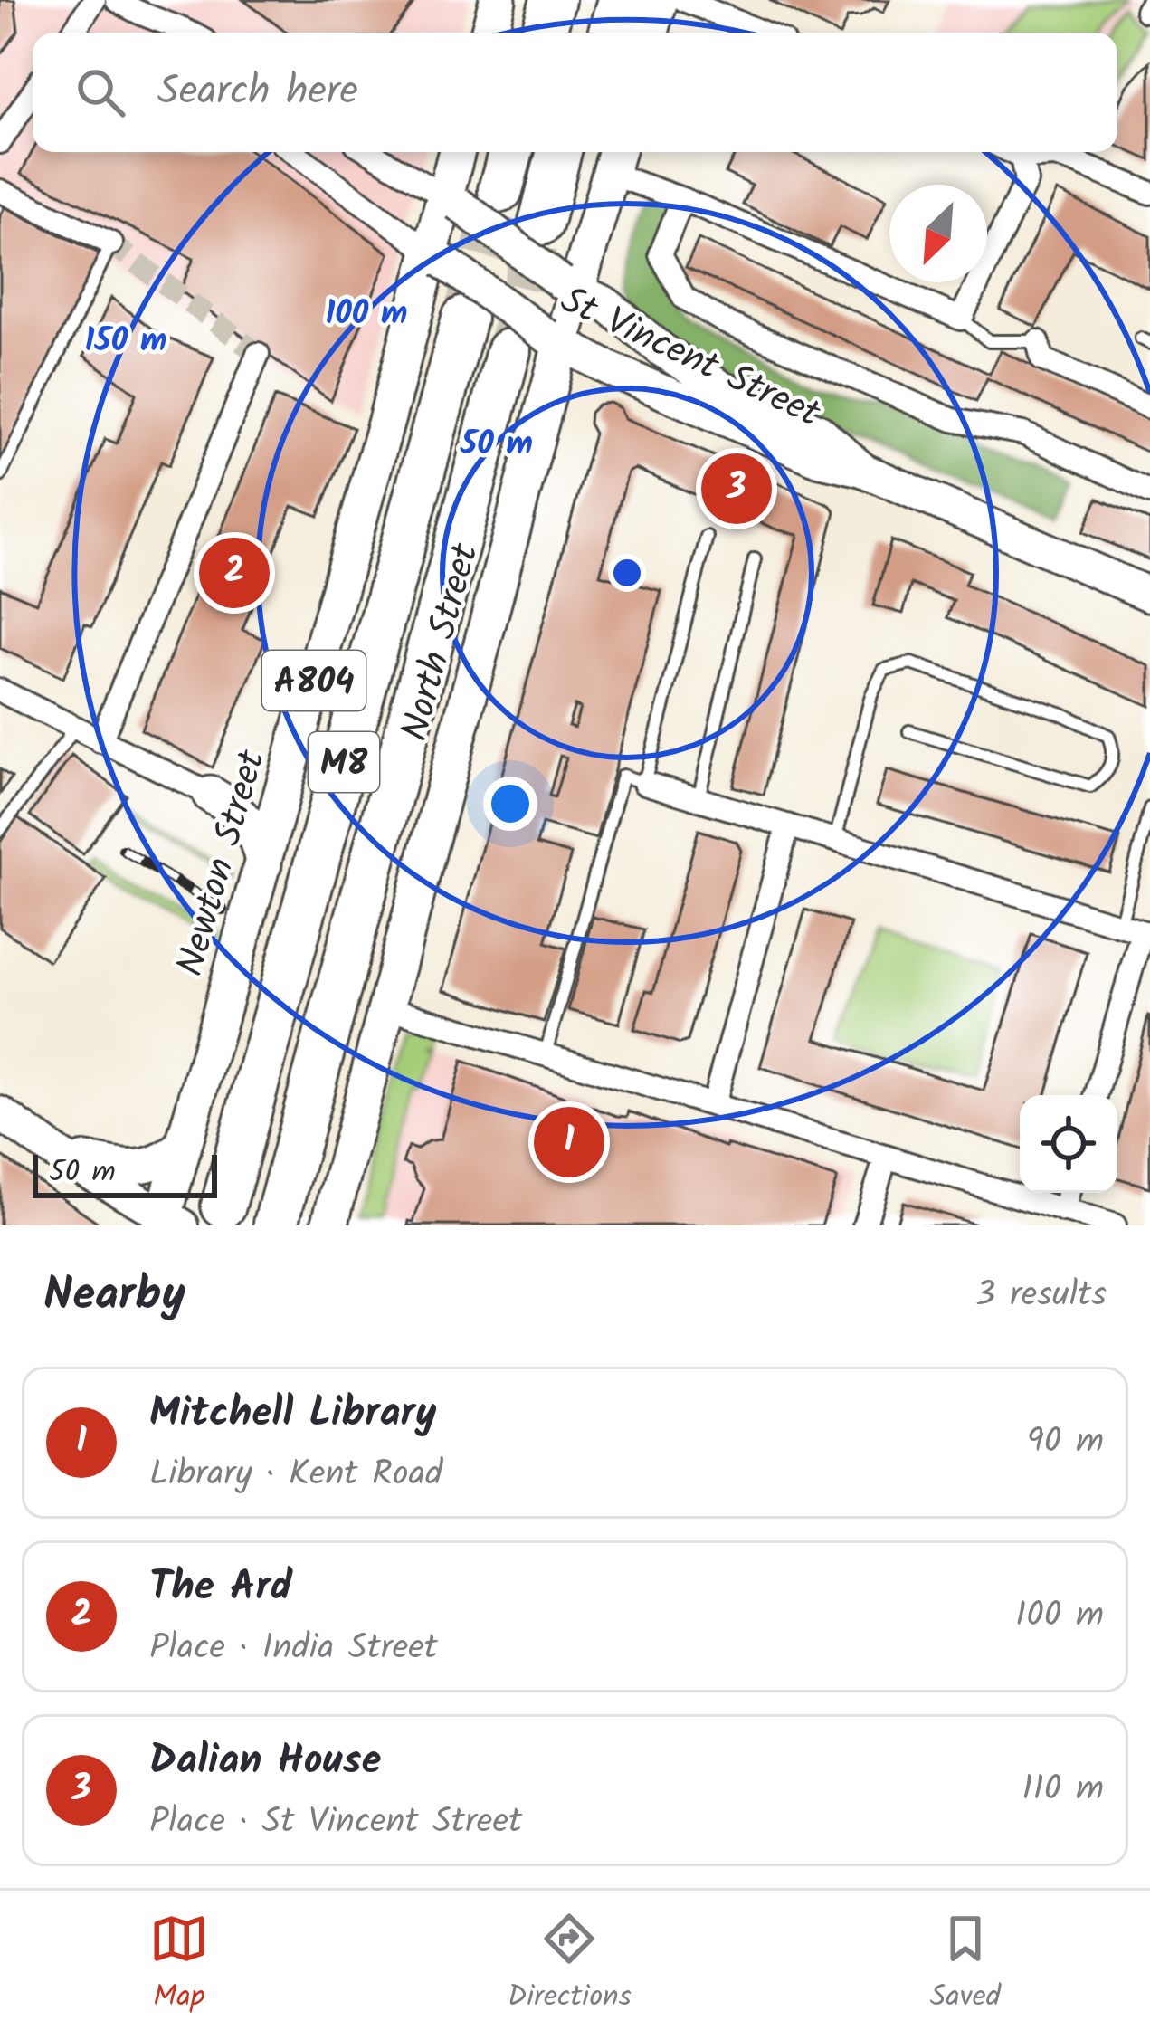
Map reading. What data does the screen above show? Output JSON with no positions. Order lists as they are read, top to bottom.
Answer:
{
  "streets": {
    "highway": ["M8"],
    "main road": ["North Street", "A804", "Newton Street"],
    "street": ["St Vincent Street"]
  },
  "crossings": [
    ["St Vincent Street", "North Street"],
    ["St Vincent Street", "M8"],
    ["St Vincent Street", "Newton Street"],
    ["North Street", "M8"]
  ],
  "scale_bar": "50 m",
  "north": "bottom left",
  "page": {
    "search": "Search here",
    "pins": ["3", "2", "1"],
    "scale": "50 m",
    "heading": ["Nearby", "3 results"],
    "list": [
      {
        "mark": "1",
        "name": "Mitchell Library",
        "note": "Library · Kent Road",
        "value": "90 m"
      },
      {
        "mark": "2",
        "name": "The Ard",
        "note": "Place · India Street",
        "value": "100 m"
      },
      {
        "mark": "3",
        "name": "Dalian House",
        "note": "Place · St Vincent Street",
        "value": "110 m"
      }
    ],
    "nav": ["Map", "Directions", "Saved"]
  },
  "rings": ["100 m", "150 m", "50 m"]
}
